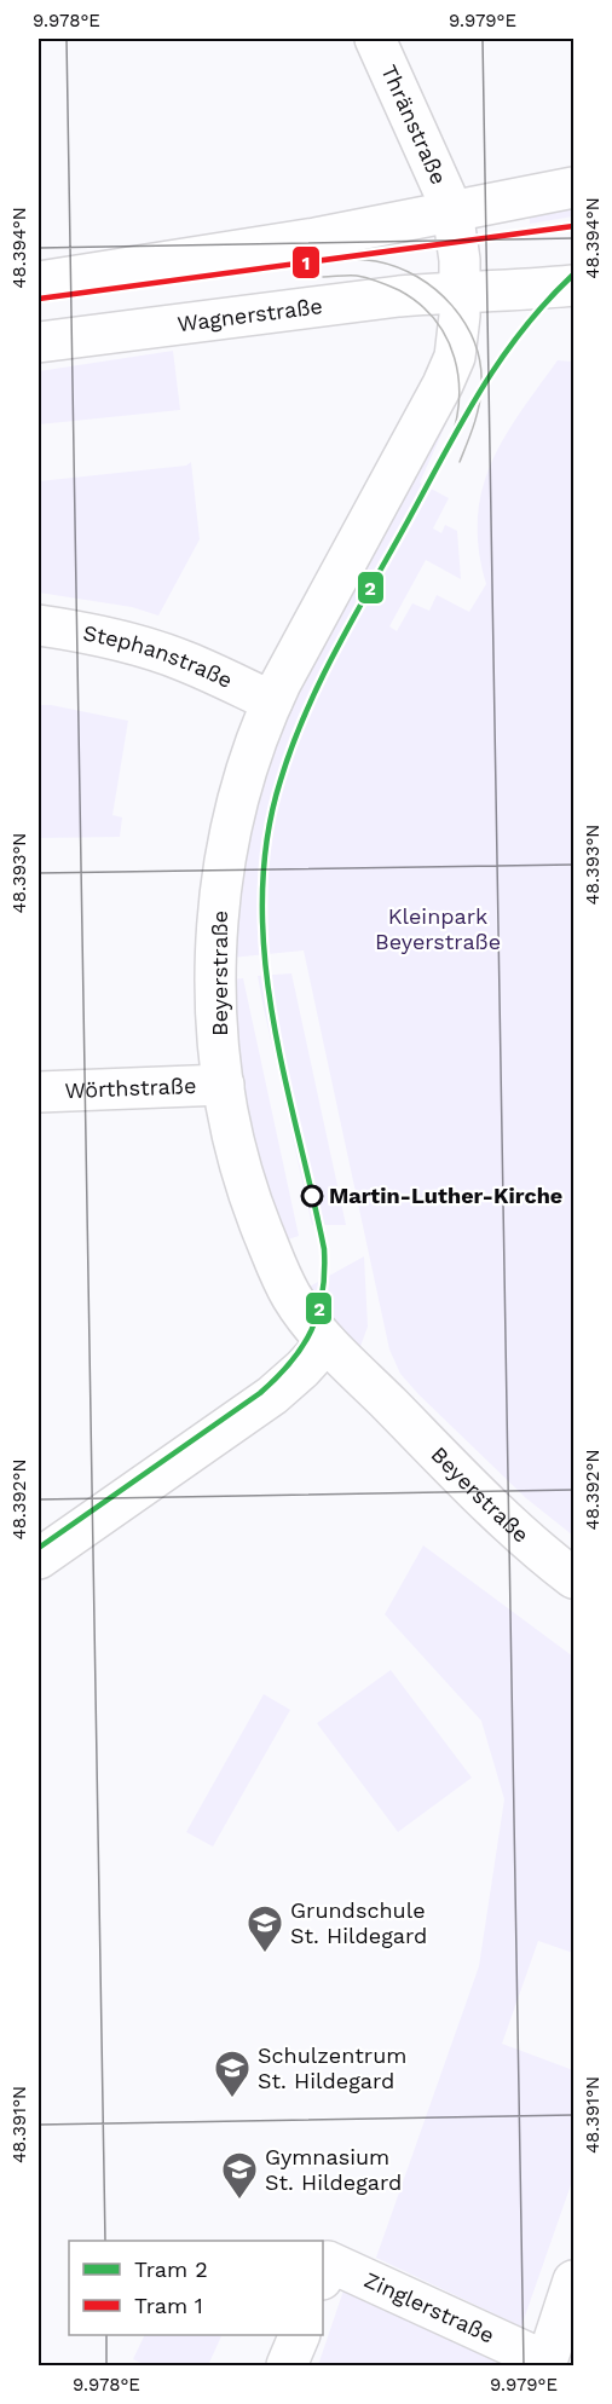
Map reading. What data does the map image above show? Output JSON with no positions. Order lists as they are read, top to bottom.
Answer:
{
  "streets": {
    "street": [
      "Thränstraße",
      "Wagnerstraße",
      "Stephanstraße",
      "Beyerstraße",
      "Wörthstraße",
      "Zinglerstraße"
    ]
  },
  "crossings": [
    ["Wagnerstraße", "Beyerstraße"],
    ["Stephanstraße", "Beyerstraße"],
    ["Beyerstraße", "Wörthstraße"]
  ],
  "parks": ["Kleinpark Beyerstraße"],
  "places": {
    "other": ["Martin-Luther-Kirche"],
    "school or university": ["Grundschule St. Hildegard", "Schulzentrum St. Hildegard", "Gymnasium St. Hildegard"]
  },
  "lines": ["tram line 1", "tram line 2"],
  "legend": ["Tram 2", "Tram 1"],
  "coordinates": [
    "9.978°E",
    "9.979°E",
    "48.394°N",
    "48.393°N",
    "48.392°N",
    "48.391°N"
  ]
}
